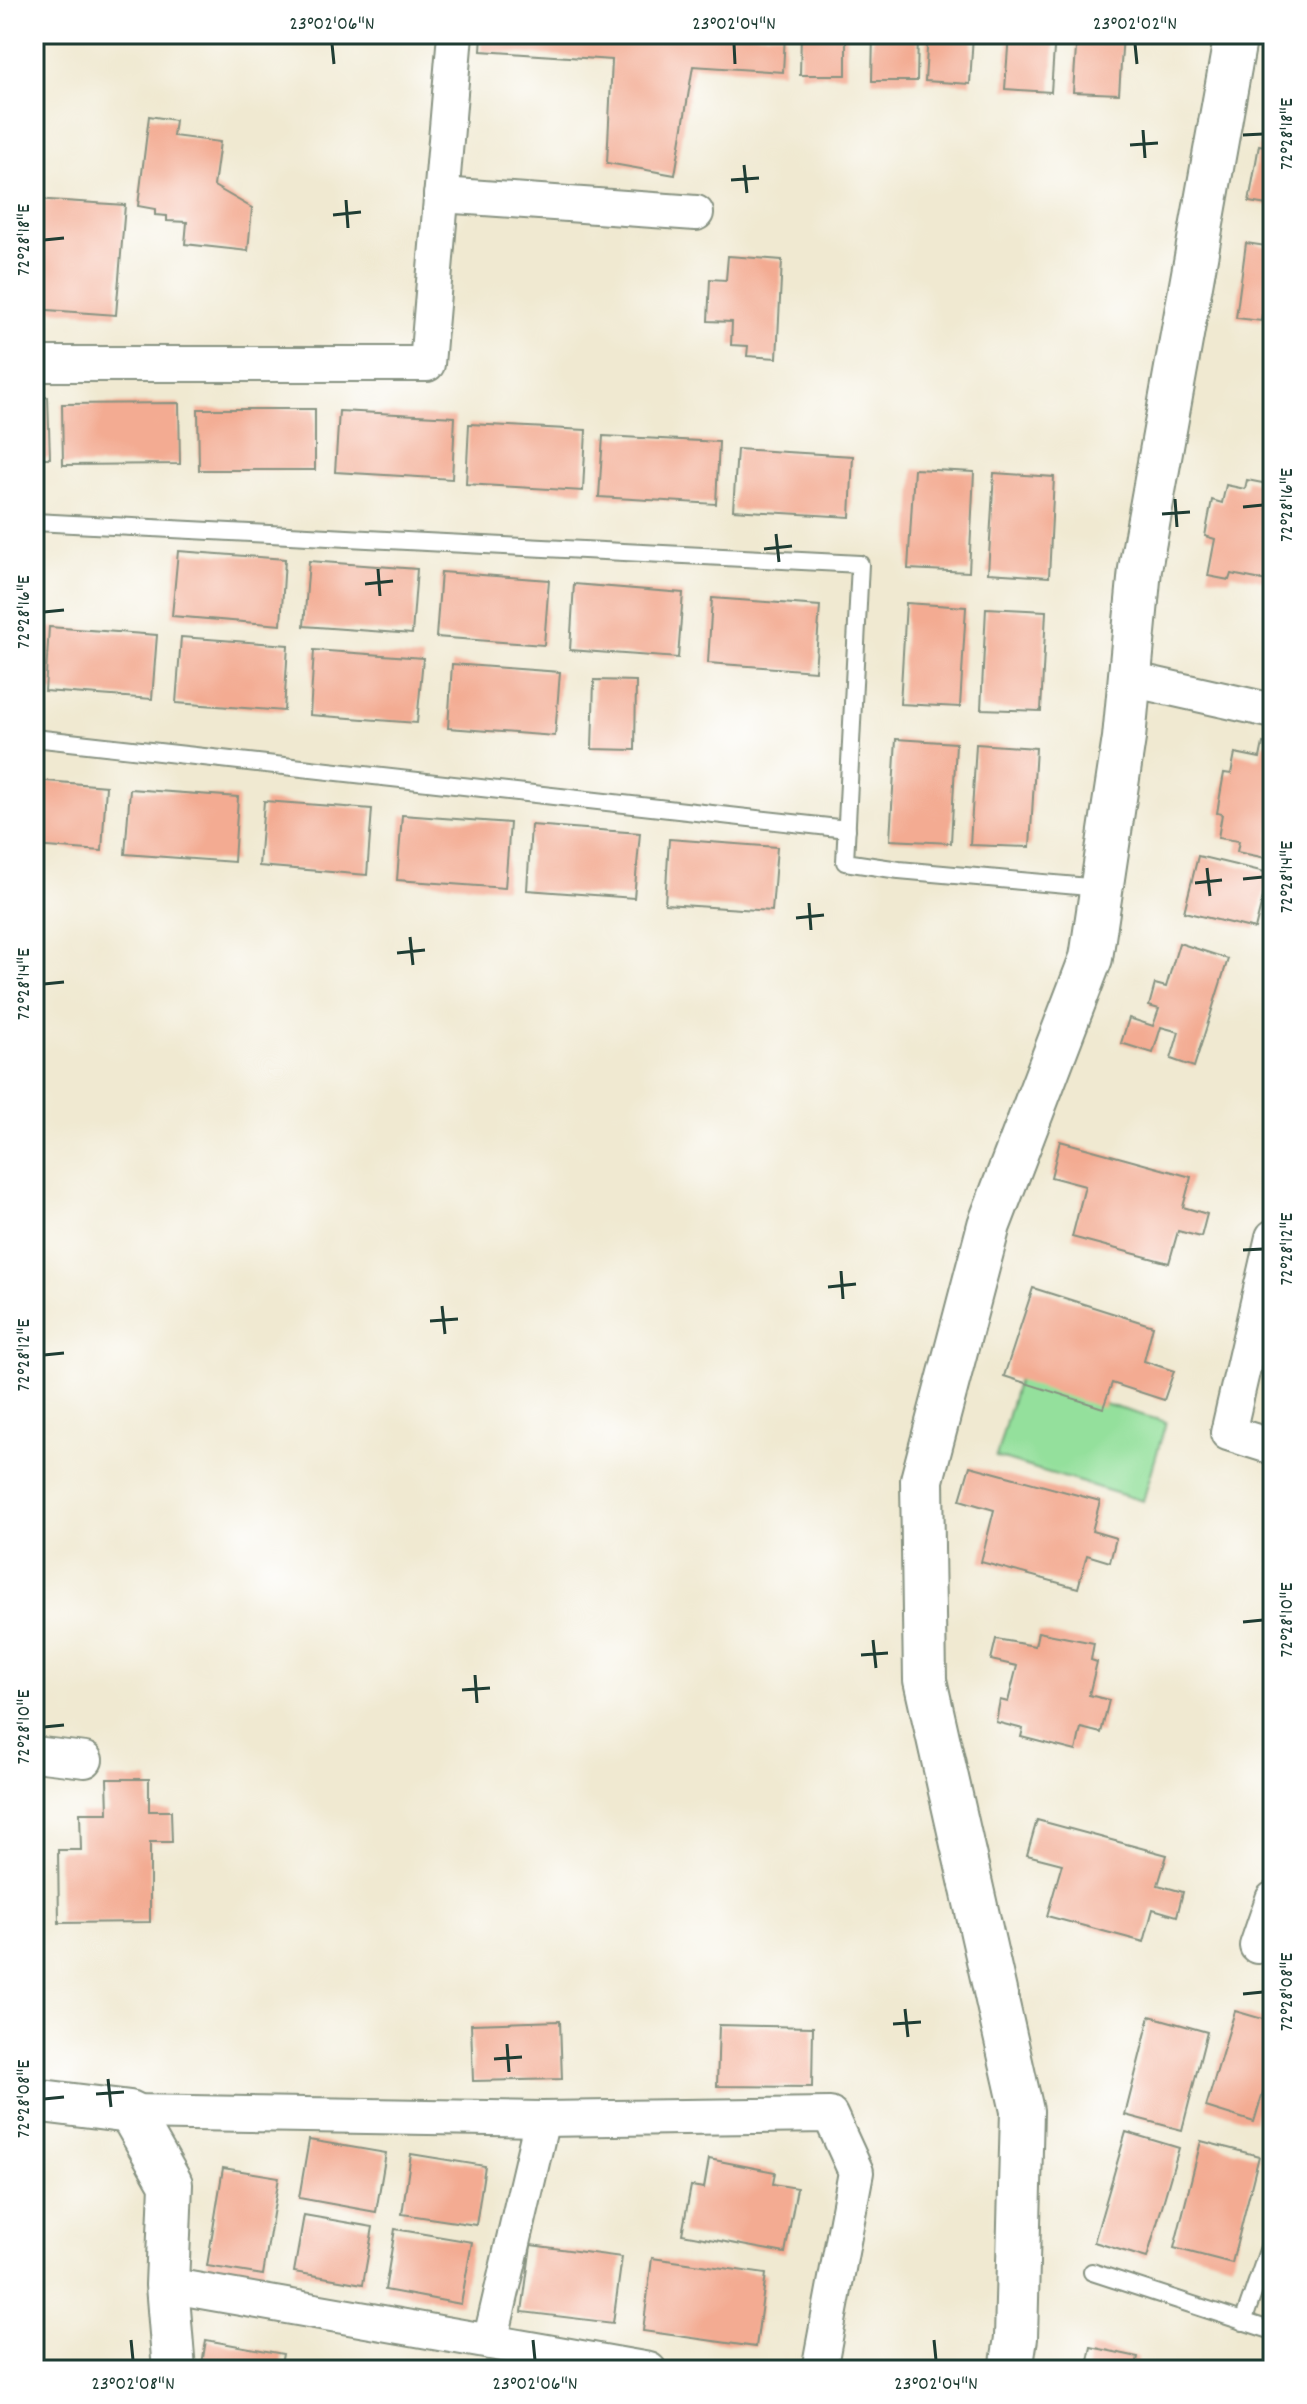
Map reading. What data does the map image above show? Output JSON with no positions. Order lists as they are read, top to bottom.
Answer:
{
  "coordinates": [
    "23°02'06\"N",
    "23°02'04\"N",
    "23°02'02\"N",
    "72°28'18\"E",
    "72°28'16\"E",
    "72°28'14\"E",
    "72°28'12\"E",
    "72°28'10\"E",
    "72°28'08\"E",
    "23°02'08\"N"
  ]
}
